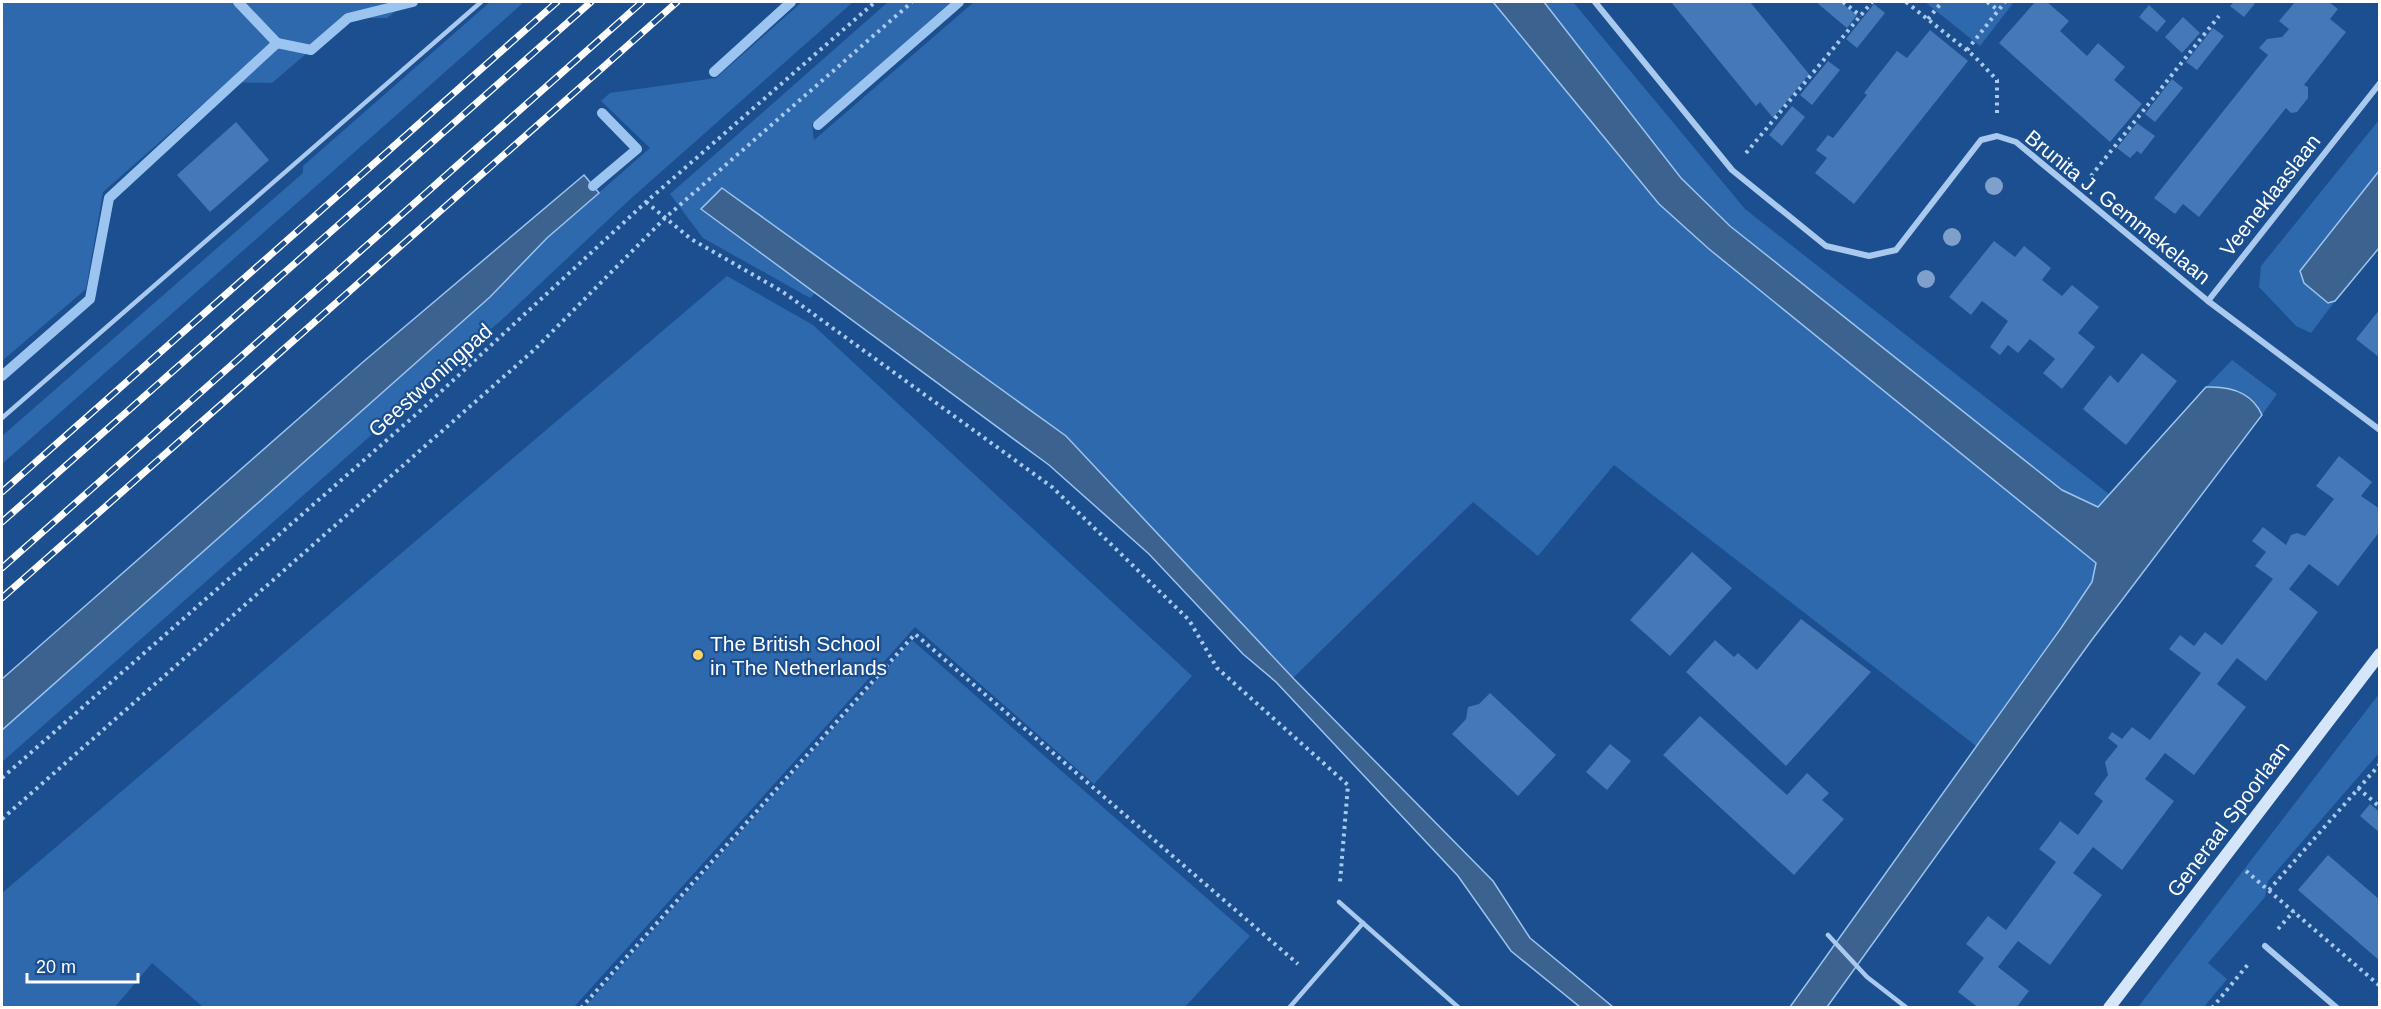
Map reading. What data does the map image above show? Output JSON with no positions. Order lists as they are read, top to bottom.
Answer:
{
  "streets": {
    "street": ["Veeneklaaslaan", "Brunita J. Gemmekelaan", "Generaal Spoorlaan"],
    "path": ["Geestwoningpad"]
  },
  "crossings": [
    ["Veeneklaaslaan", "Brunita J. Gemmekelaan"]
  ],
  "places": ["The British School in The Netherlands"],
  "scale_bar": "20 m"
}
